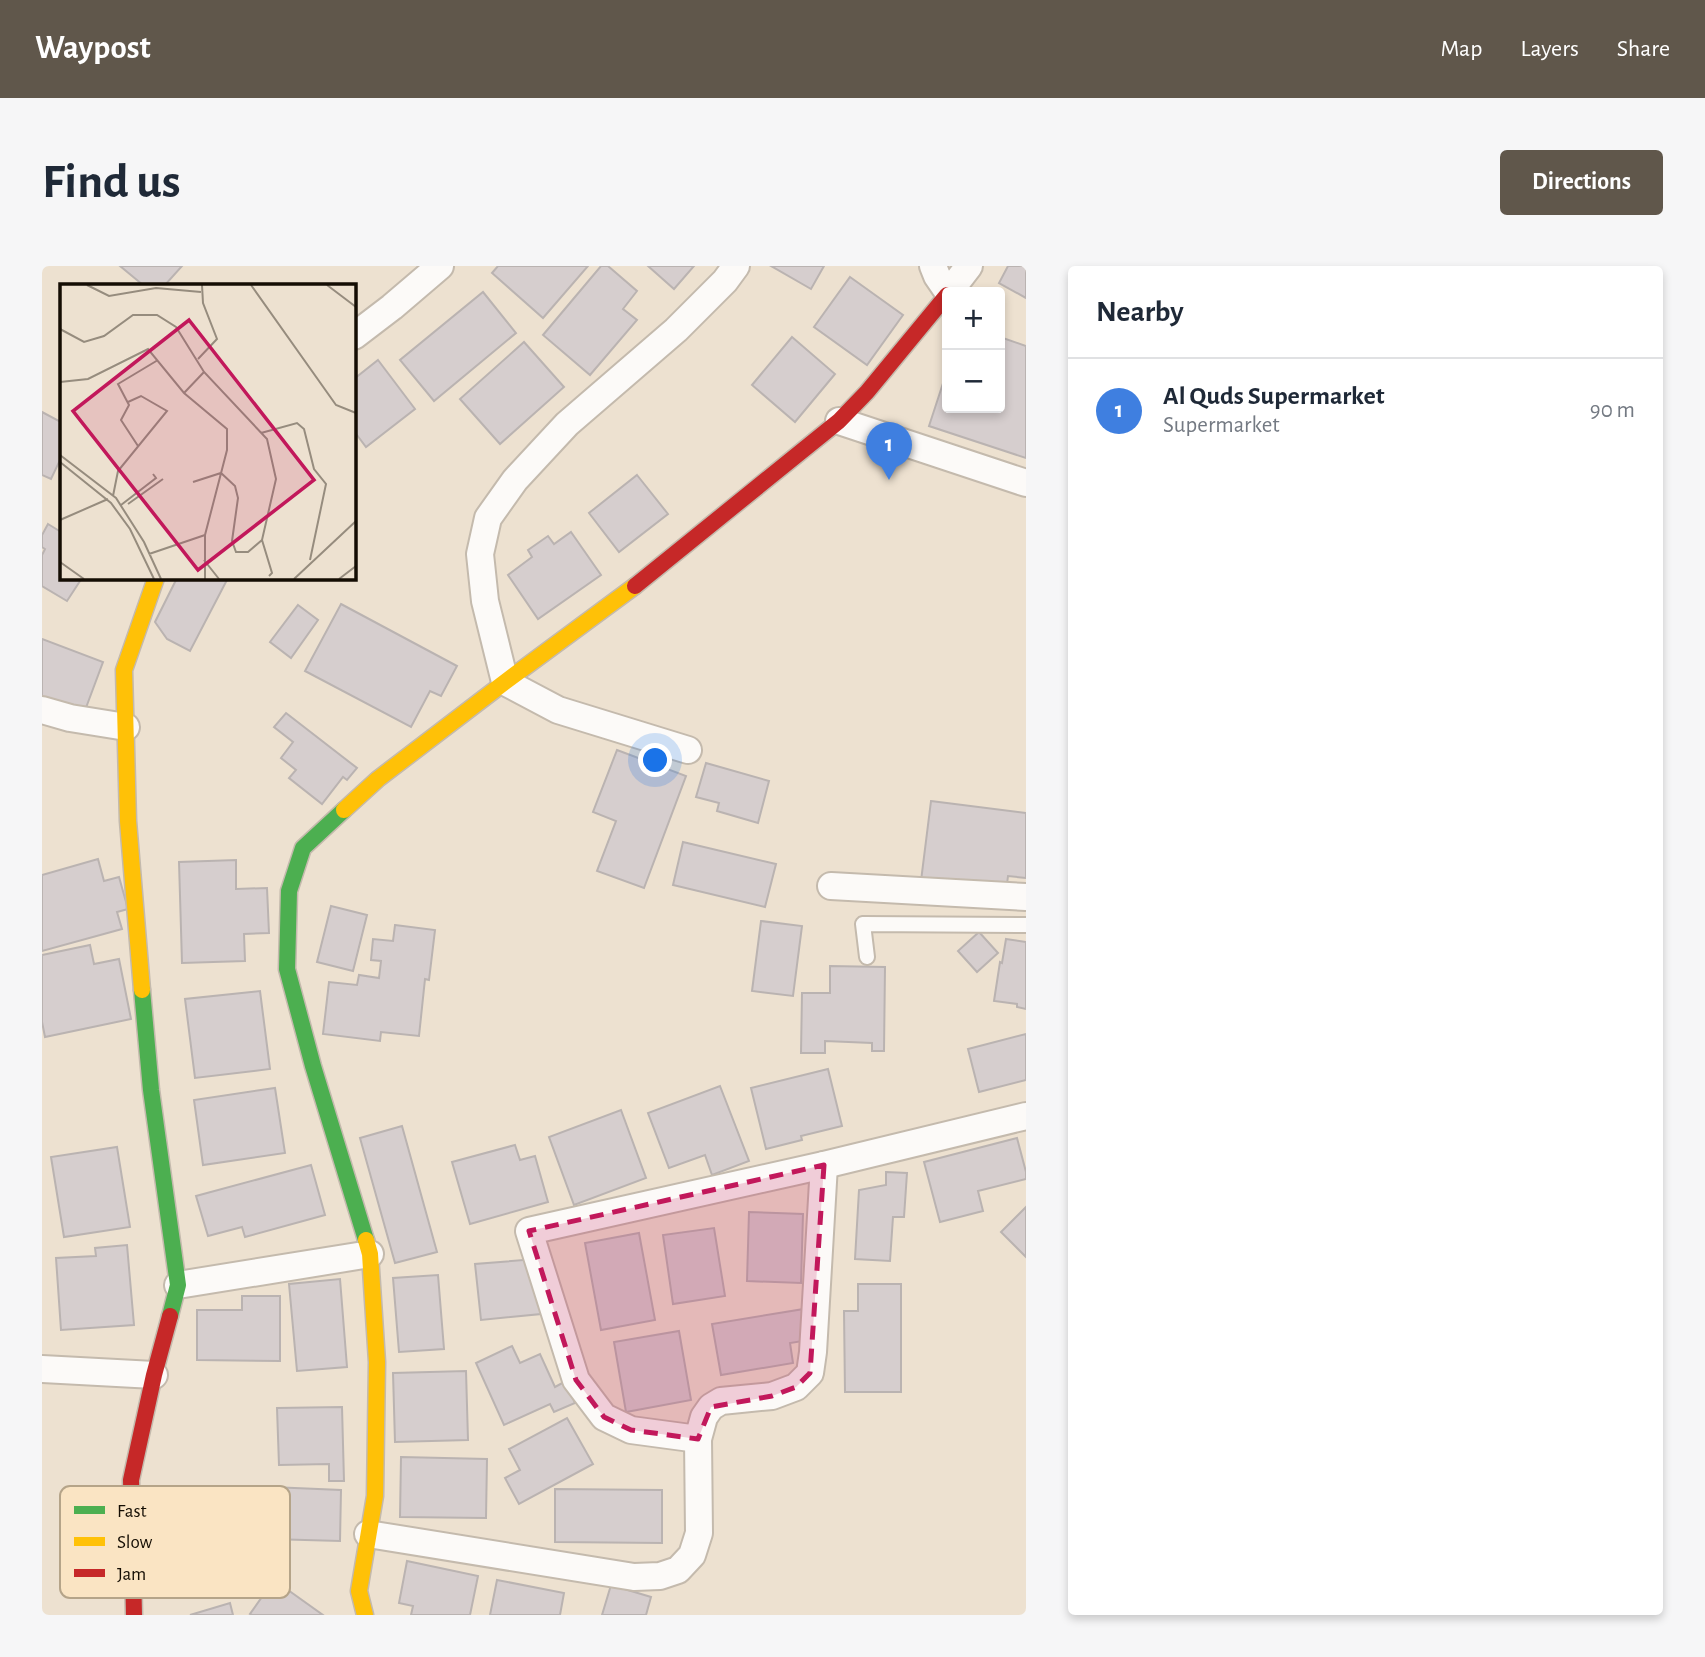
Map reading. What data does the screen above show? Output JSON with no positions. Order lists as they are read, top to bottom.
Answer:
{
  "legend": ["Fast", "Slow", "Jam"],
  "page": {
    "header": "Waypost",
    "nav": ["Map", "Layers", "Share"],
    "buttons": "Directions",
    "title": "Find us",
    "heading": "Nearby",
    "map_buttons": ["+", "−"],
    "list": [
      {
        "mark": "1",
        "name": "Al Quds Supermarket",
        "note": "Supermarket",
        "value": "90 m"
      }
    ],
    "pins": "1"
  }
}
